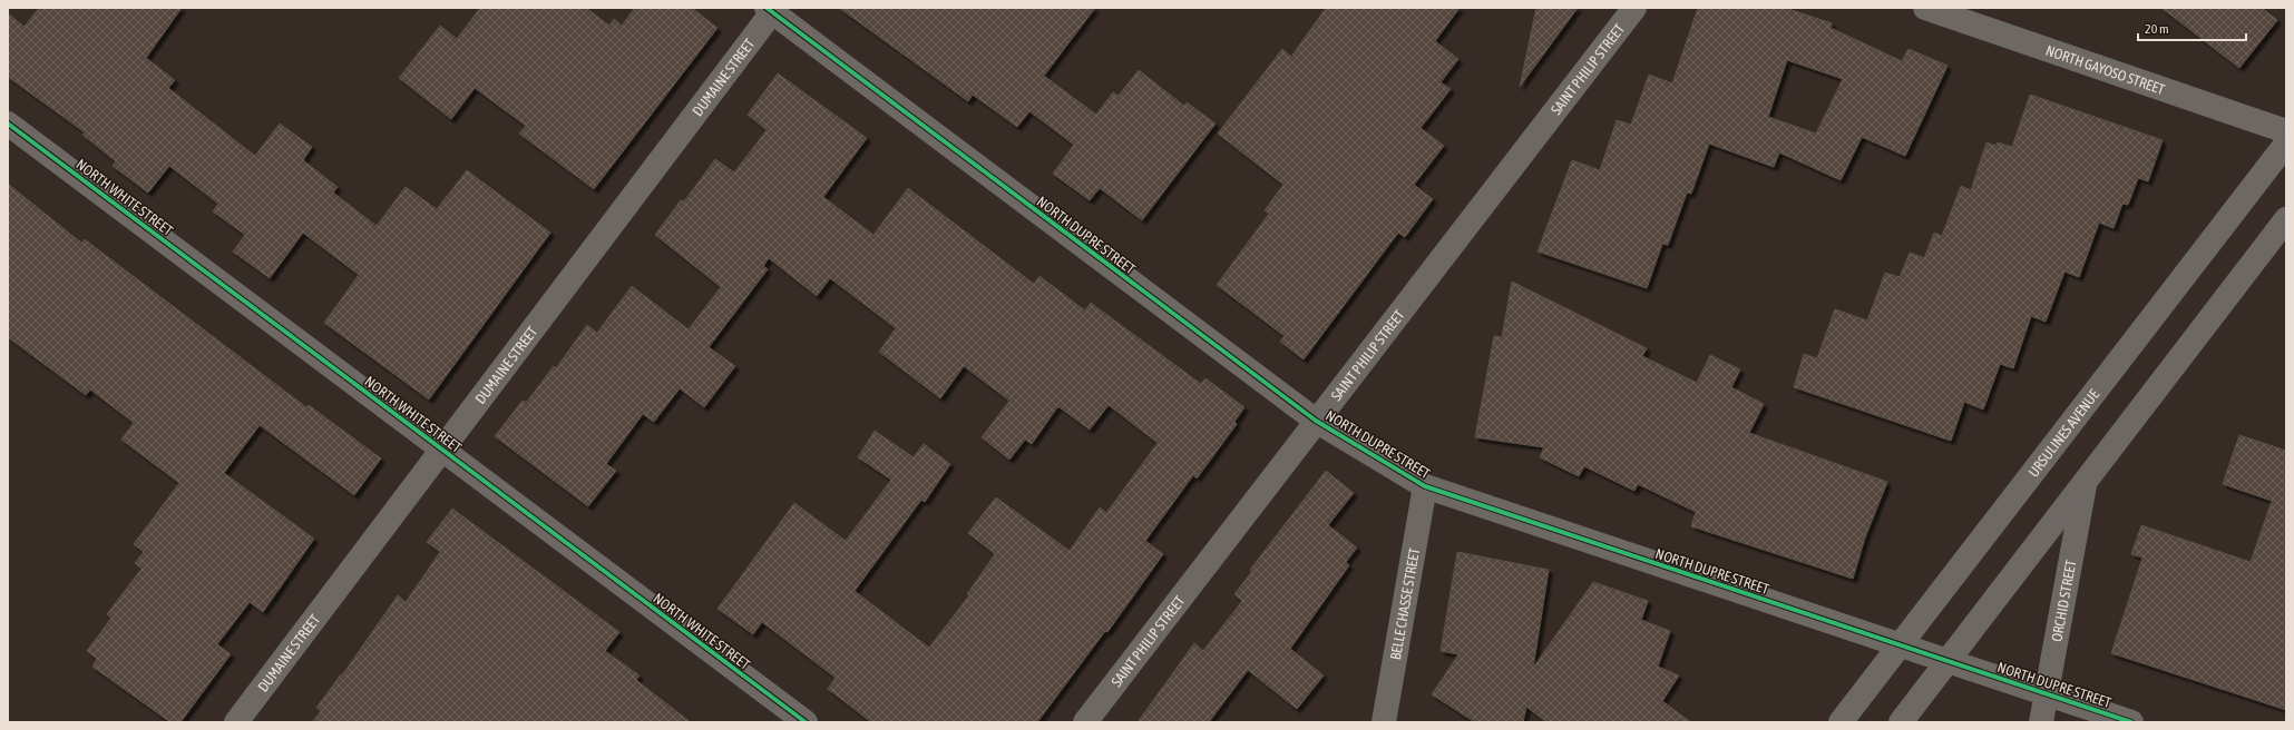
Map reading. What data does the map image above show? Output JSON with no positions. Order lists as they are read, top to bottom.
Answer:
{
  "streets": {
    "street": [
      "SAINT PHILIP STREET",
      "NORTH GAYOSO STREET",
      "DUMAINE STREET",
      "NORTH WHITE STREET",
      "NORTH DUPRE STREET",
      "URSULINES AVENUE",
      "ORCHID STREET",
      "BELLE CHASSE STREET"
    ]
  },
  "crossings": [
    ["SAINT PHILIP STREET", "NORTH DUPRE STREET"],
    ["DUMAINE STREET", "NORTH WHITE STREET"],
    ["DUMAINE STREET", "NORTH DUPRE STREET"],
    ["NORTH DUPRE STREET", "URSULINES AVENUE"],
    ["NORTH DUPRE STREET", "ORCHID STREET"],
    ["NORTH DUPRE STREET", "BELLE CHASSE STREET"]
  ],
  "scale_bar": "20 m"
}
